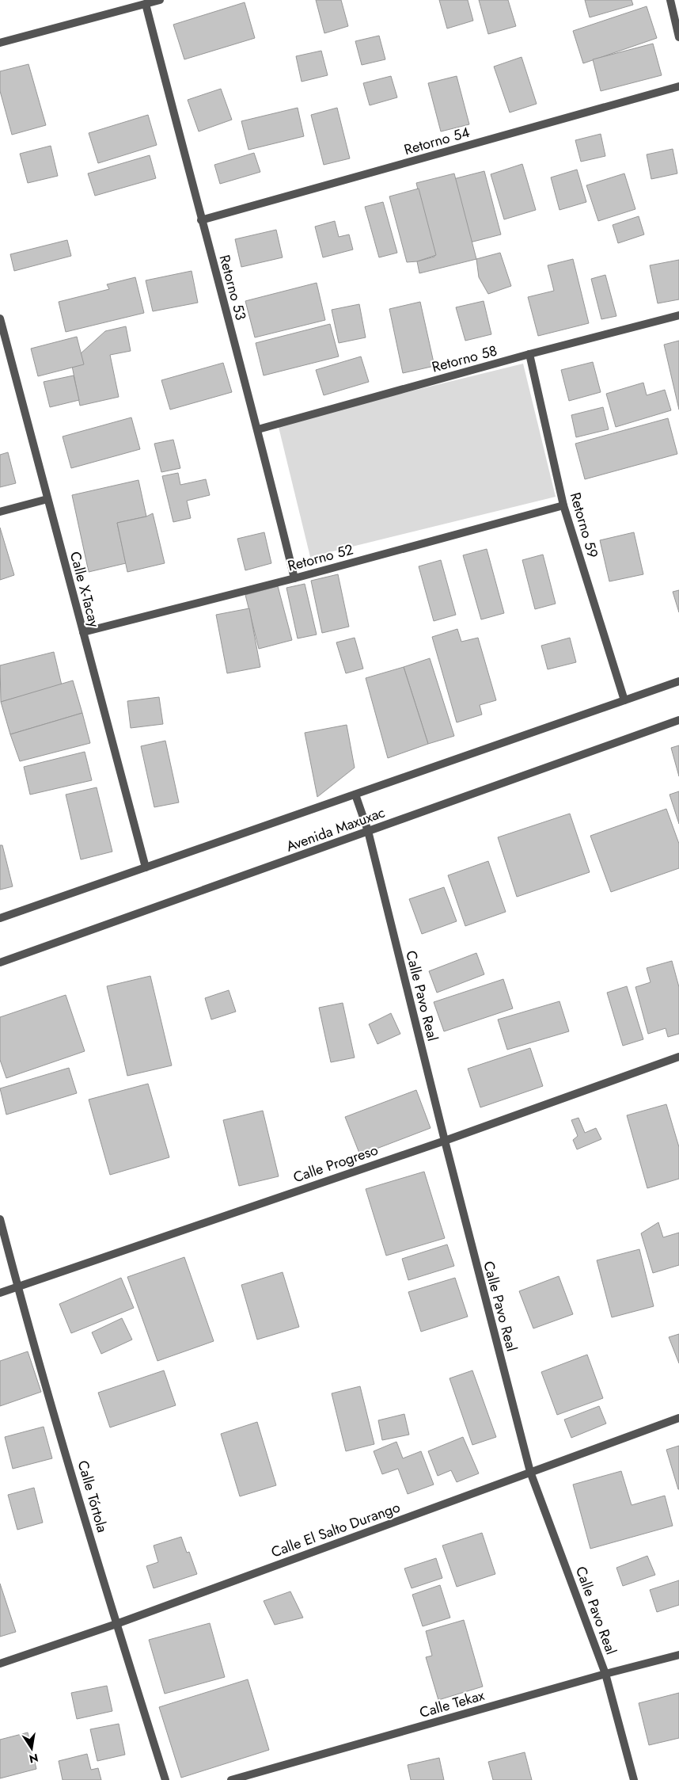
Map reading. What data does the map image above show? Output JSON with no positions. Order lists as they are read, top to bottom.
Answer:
{
  "streets": {
    "street": [
      "Retorno 54",
      "Retorno 53",
      "Retorno 58",
      "Retorno 59",
      "Retorno 52",
      "Calle X-Tacay",
      "Avenida Maxuxac",
      "Calle Pavo Real",
      "Calle Progreso",
      "Calle Tórtola",
      "Calle El Salto Durango",
      "Calle Tekax"
    ]
  },
  "crossings": [
    ["Retorno 54", "Retorno 53"],
    ["Retorno 53", "Retorno 58"],
    ["Retorno 53", "Retorno 52"],
    ["Retorno 58", "Retorno 59"],
    ["Retorno 59", "Retorno 52"],
    ["Retorno 59", "Avenida Maxuxac"],
    ["Retorno 52", "Calle X-Tacay"],
    ["Calle X-Tacay", "Avenida Maxuxac"],
    ["Avenida Maxuxac", "Calle Pavo Real"],
    ["Calle Pavo Real", "Calle Progreso"],
    ["Calle Pavo Real", "Calle El Salto Durango"],
    ["Calle Pavo Real", "Calle Tekax"],
    ["Calle Progreso", "Calle Tórtola"],
    ["Calle Tórtola", "Calle El Salto Durango"]
  ],
  "north": "bottom"
}
